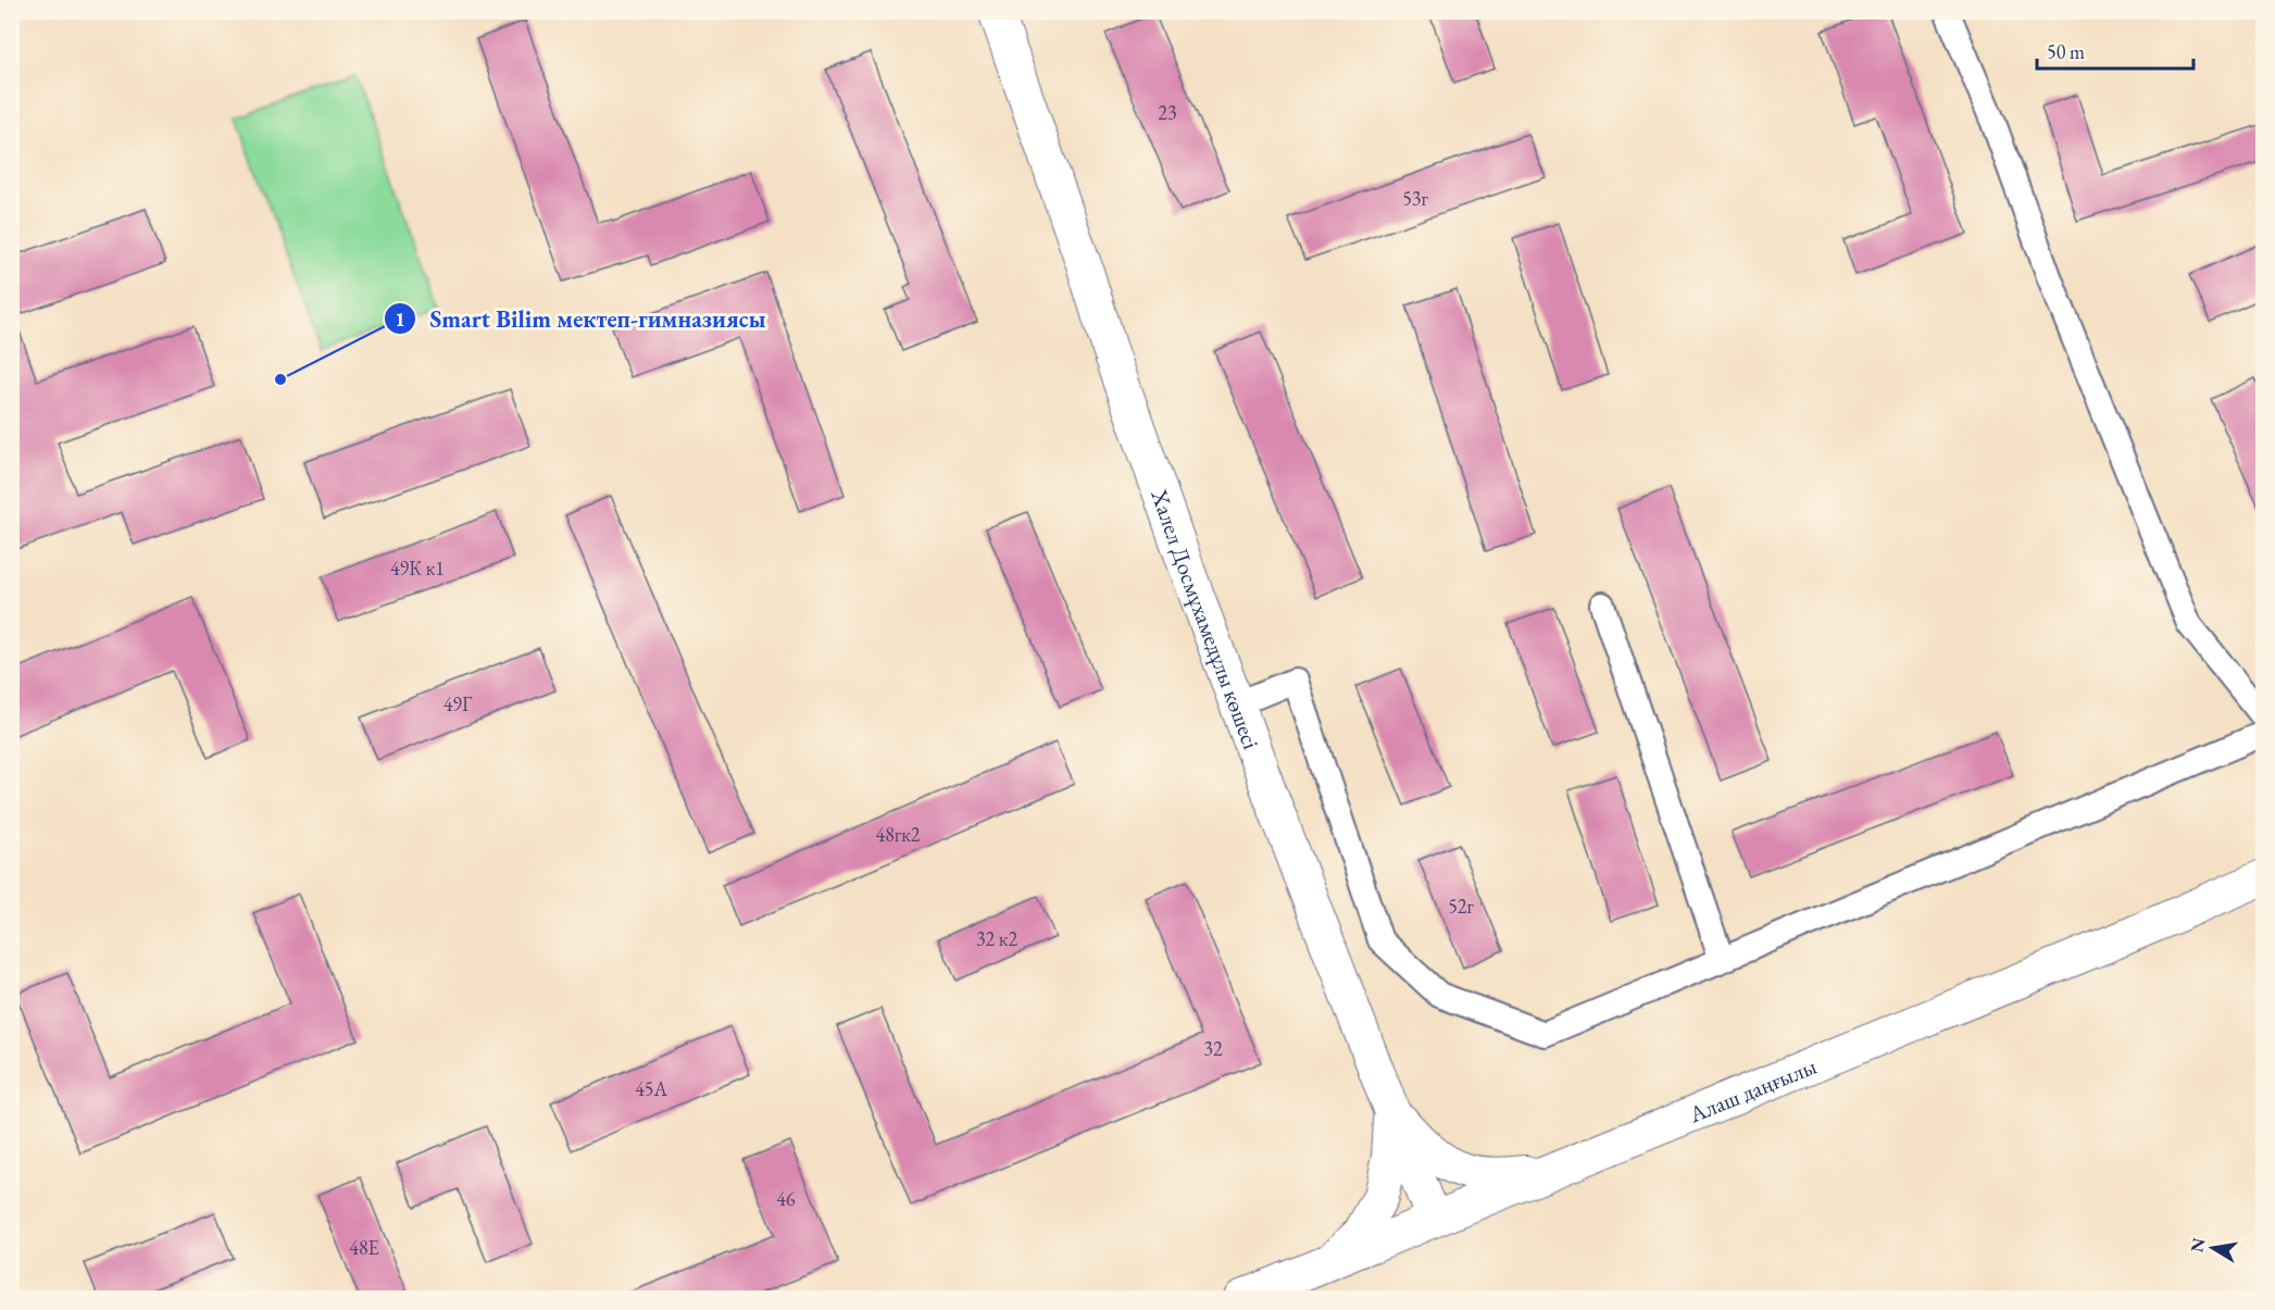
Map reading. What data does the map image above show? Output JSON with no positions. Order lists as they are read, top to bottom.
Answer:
{
  "streets": {
    "main road": ["Халел Досмұхамедұлы көшесі", "Алаш даңғылы"]
  },
  "crossings": [
    ["Халел Досмұхамедұлы көшесі", "Алаш даңғылы"]
  ],
  "places": ["Smart Bilim мектеп-гимназиясы"],
  "house_numbers": [
    "23",
    "53г",
    "49К к1",
    "49Г",
    "48гк2",
    "52г",
    "32 к2",
    "32",
    "45А",
    "46",
    "48Е"
  ],
  "scale_bar": "50 m",
  "north": "left"
}
